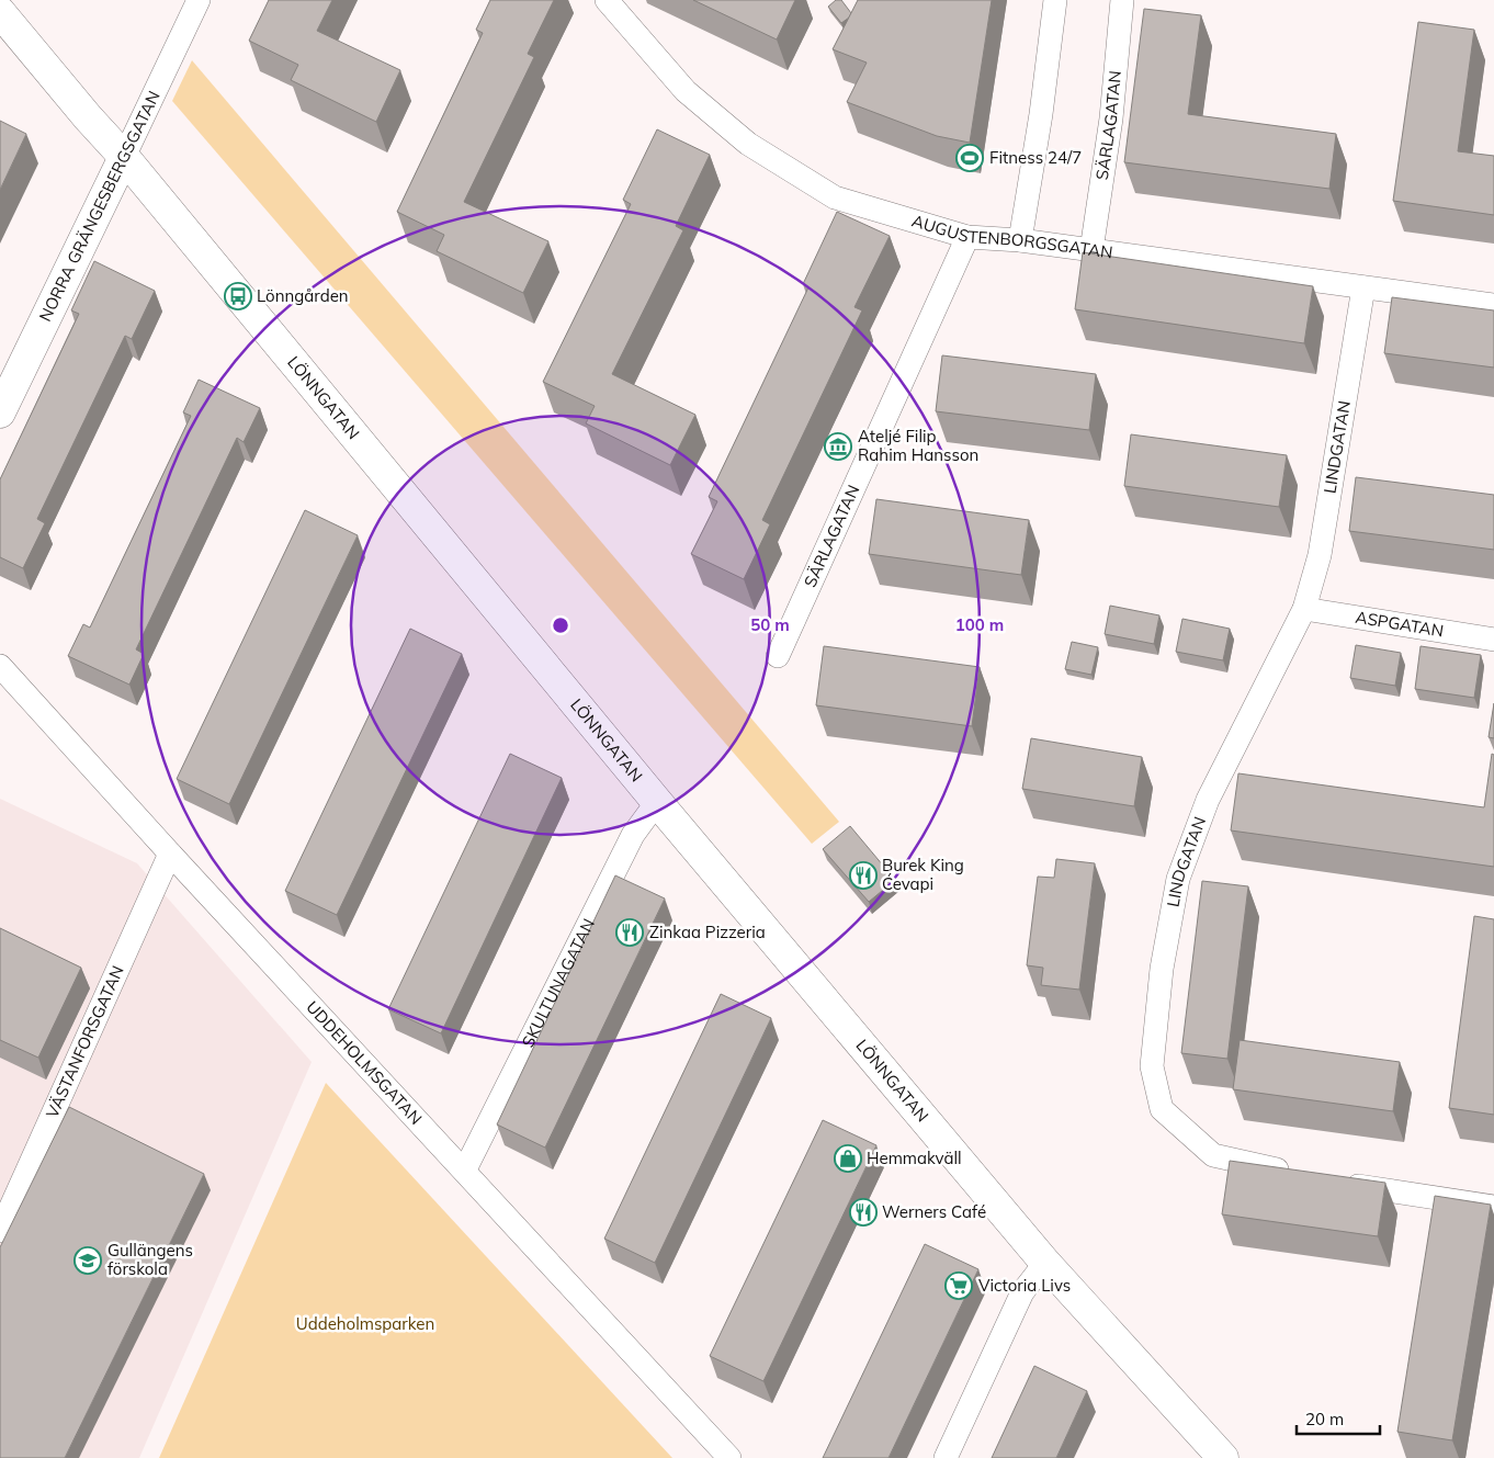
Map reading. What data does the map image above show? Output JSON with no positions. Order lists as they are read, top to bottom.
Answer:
{
  "streets": {
    "street": [
      "SÄRLAGATAN",
      "NORRA GRÄNGESBERGSGATAN",
      "AUGUSTENBORGSGATAN",
      "LÖNNGATAN",
      "LINDGATAN",
      "ASPGATAN",
      "SKULTUNAGATAN",
      "VÄSTANFORSGATAN",
      "UDDEHOLMSGATAN"
    ]
  },
  "crossings": [
    ["SÄRLAGATAN", "AUGUSTENBORGSGATAN"],
    ["NORRA GRÄNGESBERGSGATAN", "LÖNNGATAN"],
    ["AUGUSTENBORGSGATAN", "LINDGATAN"],
    ["LÖNNGATAN", "SKULTUNAGATAN"],
    ["LINDGATAN", "ASPGATAN"],
    ["SKULTUNAGATAN", "UDDEHOLMSGATAN"],
    ["VÄSTANFORSGATAN", "UDDEHOLMSGATAN"]
  ],
  "parks": ["Uddeholmsparken"],
  "places": {
    "sports": ["Fitness 24/7"],
    "bus stop": ["Lönngården"],
    "museum": ["Ateljé Filip Rahim Hansson"],
    "restaurant": ["Burek King Ćevapi", "Zinkaa Pizzeria", "Werners Café"],
    "shop": ["Hemmakväll"],
    "school or university": ["Gullängens förskola"],
    "supermarket": ["Victoria Livs"]
  },
  "scale_bar": "20 m",
  "rings": ["50 m", "100 m"]
}
